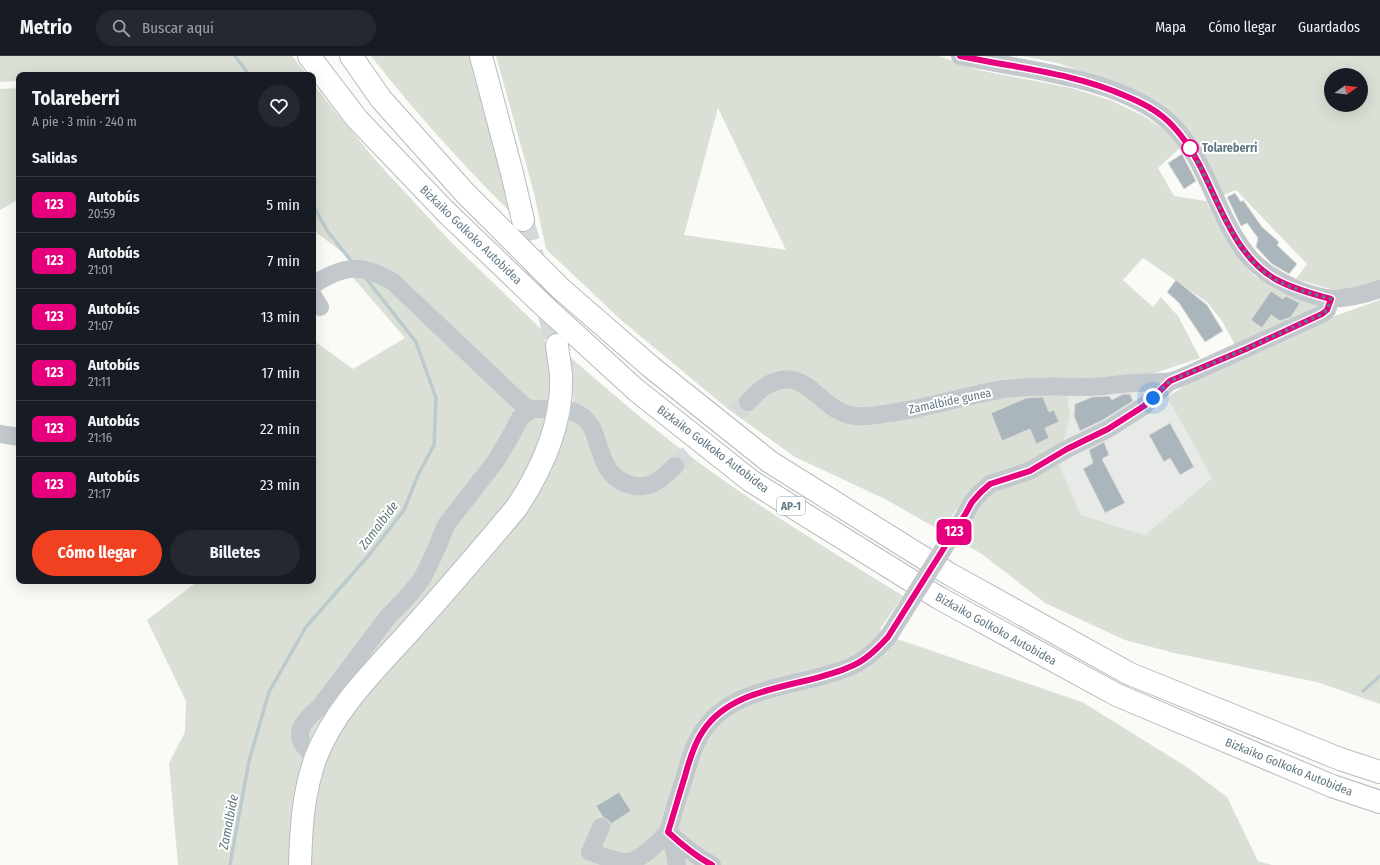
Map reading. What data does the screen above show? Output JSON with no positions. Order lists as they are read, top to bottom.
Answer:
{
  "streets": {
    "main road": ["Bizkaiko Golkoko Autobidea", "AP-1"],
    "street": ["Zamalbide gunea"]
  },
  "water": ["Zamalbide"],
  "places": ["Tolareberri"],
  "lines": ["bus line 123"],
  "north": "right",
  "page": {
    "header": "Metrio",
    "search": "Buscar aquí",
    "nav": ["Mapa", "Cómo llegar", "Guardados"],
    "on_map": "123",
    "heading": [
      ["Tolareberri", "A pie · 3 min · 240 m"],
      "Salidas"
    ],
    "list": [
      {
        "mark": "123",
        "name": "Autobús",
        "note": "20:59",
        "value": "5 min"
      },
      {
        "mark": "123",
        "name": "Autobús",
        "note": "21:01",
        "value": "7 min"
      },
      {
        "mark": "123",
        "name": "Autobús",
        "note": "21:07",
        "value": "13 min"
      },
      {
        "mark": "123",
        "name": "Autobús",
        "note": "21:11",
        "value": "17 min"
      },
      {
        "mark": "123",
        "name": "Autobús",
        "note": "21:16",
        "value": "22 min"
      },
      {
        "mark": "123",
        "name": "Autobús",
        "note": "21:17",
        "value": "23 min"
      }
    ],
    "buttons": ["Cómo llegar", "Billetes"]
  }
}
